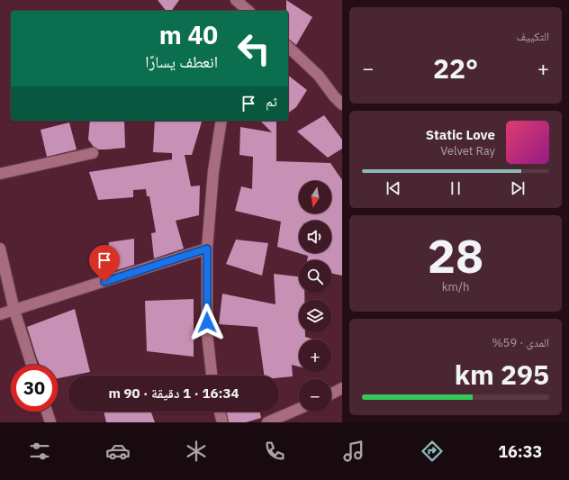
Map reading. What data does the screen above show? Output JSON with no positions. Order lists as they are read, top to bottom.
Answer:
{
  "north": "bottom",
  "page": {
    "tile": [
      "التكييف",
      ["28", "km/h"],
      ["المدى · 59%", "295 km"]
    ],
    "turn": ["40 m", "انعطف يسارًا"],
    "heat": ["−", "22°", "+"],
    "then": "ثم",
    "song": ["Static Love", "Velvet Ray"],
    "map_buttons": ["+", "−"],
    "limit": "30",
    "trip": "16:34 · 1 دقيقة · 90 m",
    "tabs": "16:33"
  }
}
